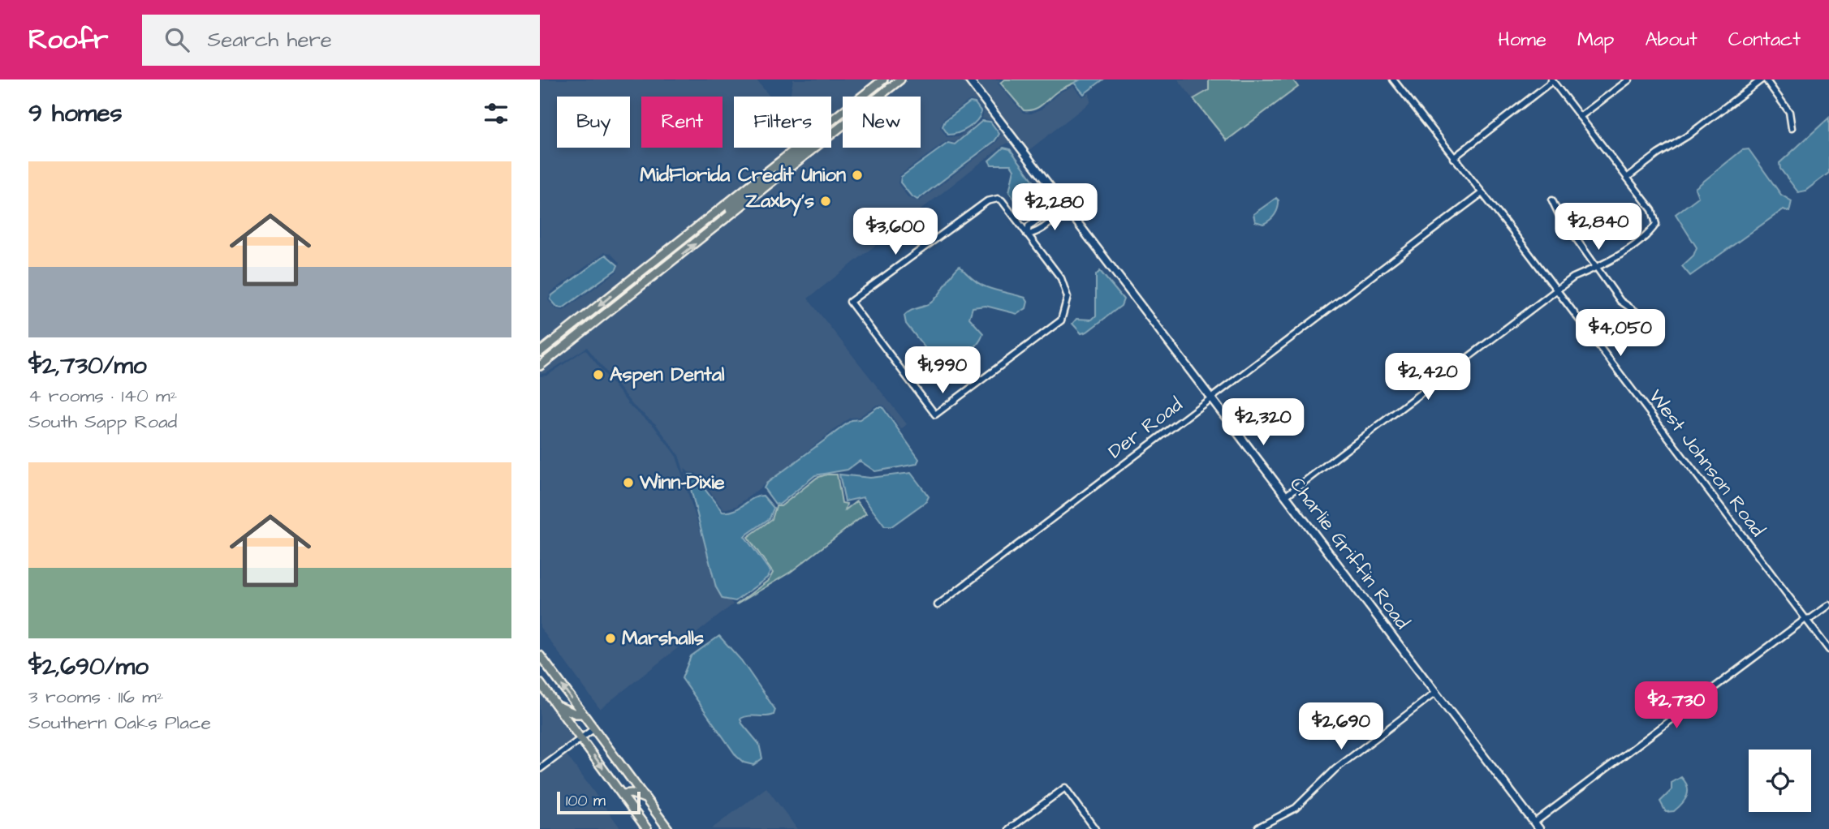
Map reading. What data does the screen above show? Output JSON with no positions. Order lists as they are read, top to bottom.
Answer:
{
  "streets": {
    "street": ["Der Road", "West Johnson Road", "Charlie Griffin Road"]
  },
  "crossings": [
    ["Der Road", "West Johnson Road"],
    ["Der Road", "Charlie Griffin Road"]
  ],
  "places": [
    "MidFlorida Credit Union",
    "Zaxby's",
    "Aspen Dental",
    "Winn-Dixie",
    "Marshalls"
  ],
  "scale_bar": "100 m",
  "page": {
    "header": "Roofr",
    "search": "Search here",
    "nav": [
      "Home",
      "Map",
      "About",
      "Contact"
    ],
    "heading": "9 homes",
    "chip": [
      "Buy",
      "Rent",
      "Filters",
      "New"
    ],
    "list": [
      {
        "name": "$2,730/mo",
        "note": "4 rooms · 140 m² · South Sapp Road"
      },
      {
        "name": "$2,690/mo",
        "note": "3 rooms · 116 m² · Southern Oaks Place"
      }
    ],
    "price": [
      "$2,280",
      "$2,840",
      "$3,600",
      "$4,050",
      "$1,990",
      "$2,420",
      "$2,320",
      "$2,730",
      "$2,690"
    ],
    "scale": "100 m"
  }
}
